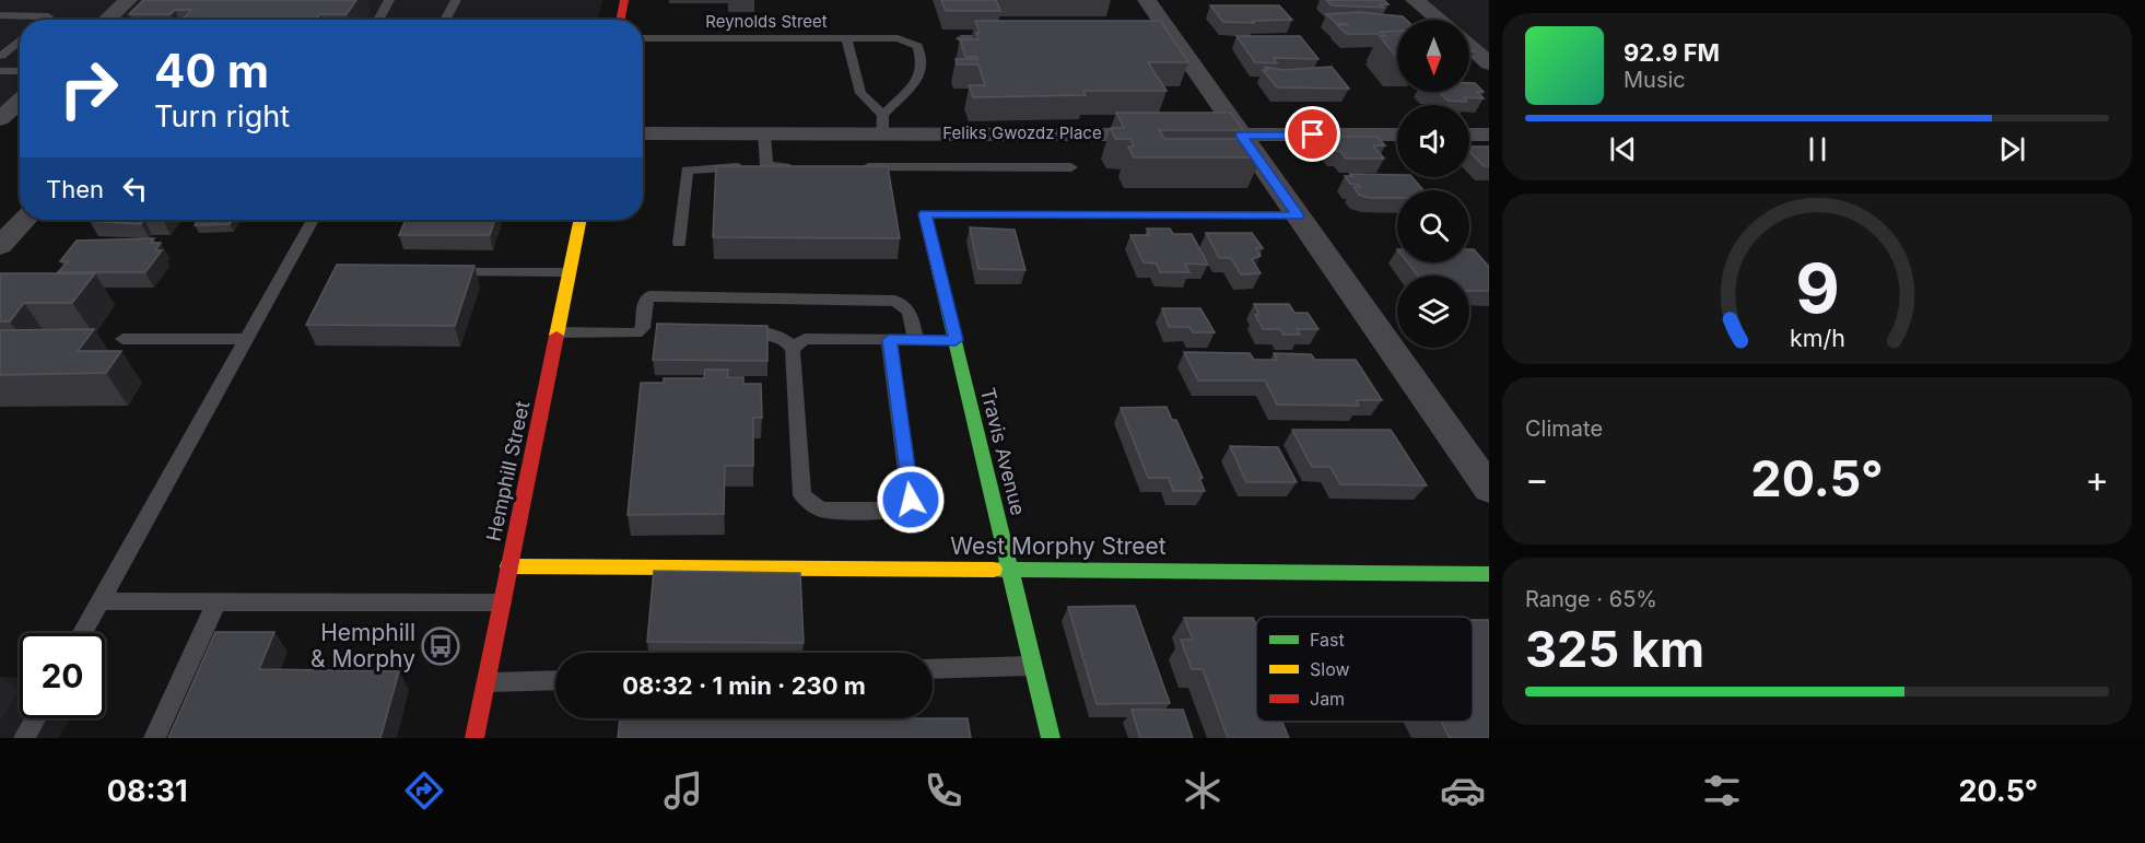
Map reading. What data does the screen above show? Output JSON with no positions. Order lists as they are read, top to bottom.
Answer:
{
  "streets": {
    "street": [
      "Feliks Gwozdz Place",
      "Travis Avenue",
      "Hemphill Street",
      "West Morphy Street"
    ],
    "lane": ["Reynolds Street"]
  },
  "crossings": [
    ["Reynolds Street", "Feliks Gwozdz Place"],
    ["Travis Avenue", "West Morphy Street"],
    ["Hemphill Street", "West Morphy Street"]
  ],
  "places": {
    "bus stop": ["Hemphill & Morphy"]
  },
  "legend": ["Fast", "Slow", "Jam"],
  "north": "bottom",
  "page": {
    "turn": ["40 m", "Turn right"],
    "song": ["92.9 FM", "Music"],
    "then": "Then",
    "tile": [
      "Climate",
      ["Range · 65%", "325 km"]
    ],
    "heat": ["−", "20.5°", "+"],
    "limit": "20",
    "trip": "08:32 · 1 min · 230 m",
    "tabs": ["08:31", "20.5°"],
    "gauge": ["9", "km/h"]
  }
}
